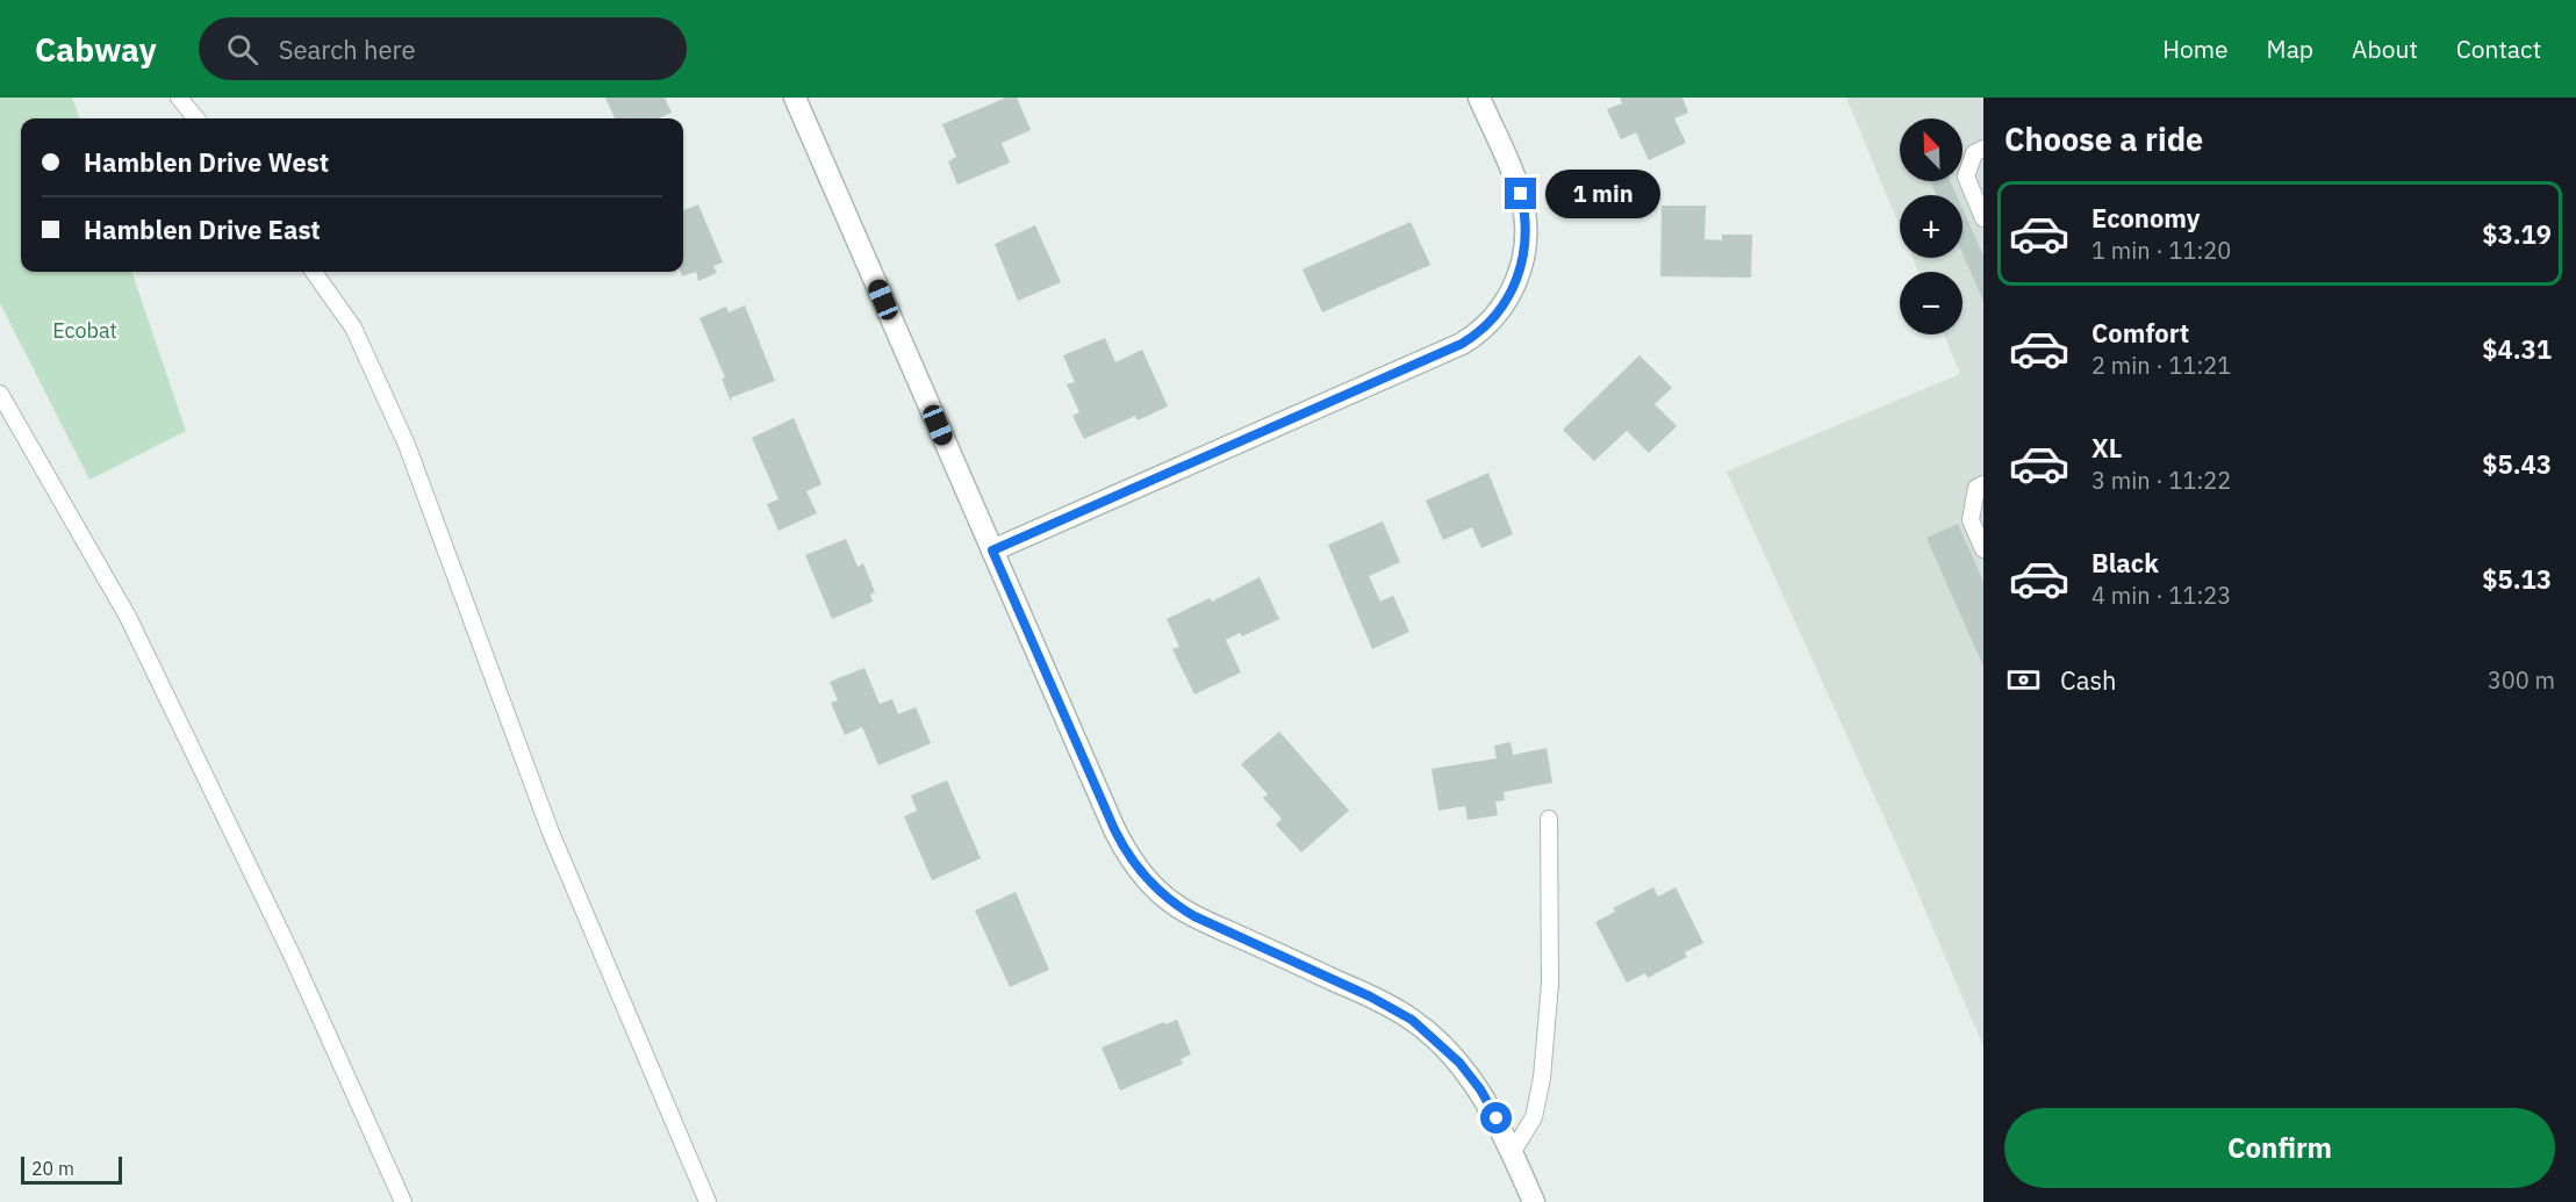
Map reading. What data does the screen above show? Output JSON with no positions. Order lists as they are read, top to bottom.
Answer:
{
  "parks": ["Ecobat"],
  "scale_bar": "20 m",
  "north": "top left",
  "page": {
    "header": "Cabway",
    "search": "Search here",
    "nav": [
      "Home",
      "Map",
      "About",
      "Contact"
    ],
    "heading": "Choose a ride",
    "map_buttons": ["+", "−"],
    "banner": ["Hamblen Drive West", "Hamblen Drive East"],
    "bubble": "1 min",
    "list": [
      {
        "name": "Economy",
        "note": "1 min · 11:20",
        "value": "$3.19"
      },
      {
        "name": "Comfort",
        "note": "2 min · 11:21",
        "value": "$4.31"
      },
      {
        "name": "XL",
        "note": "3 min · 11:22",
        "value": "$5.43"
      },
      {
        "name": "Black",
        "note": "4 min · 11:23",
        "value": "$5.13"
      }
    ],
    "pay": ["Cash", "300 m"],
    "buttons": "Confirm",
    "scale": "20 m"
  }
}
